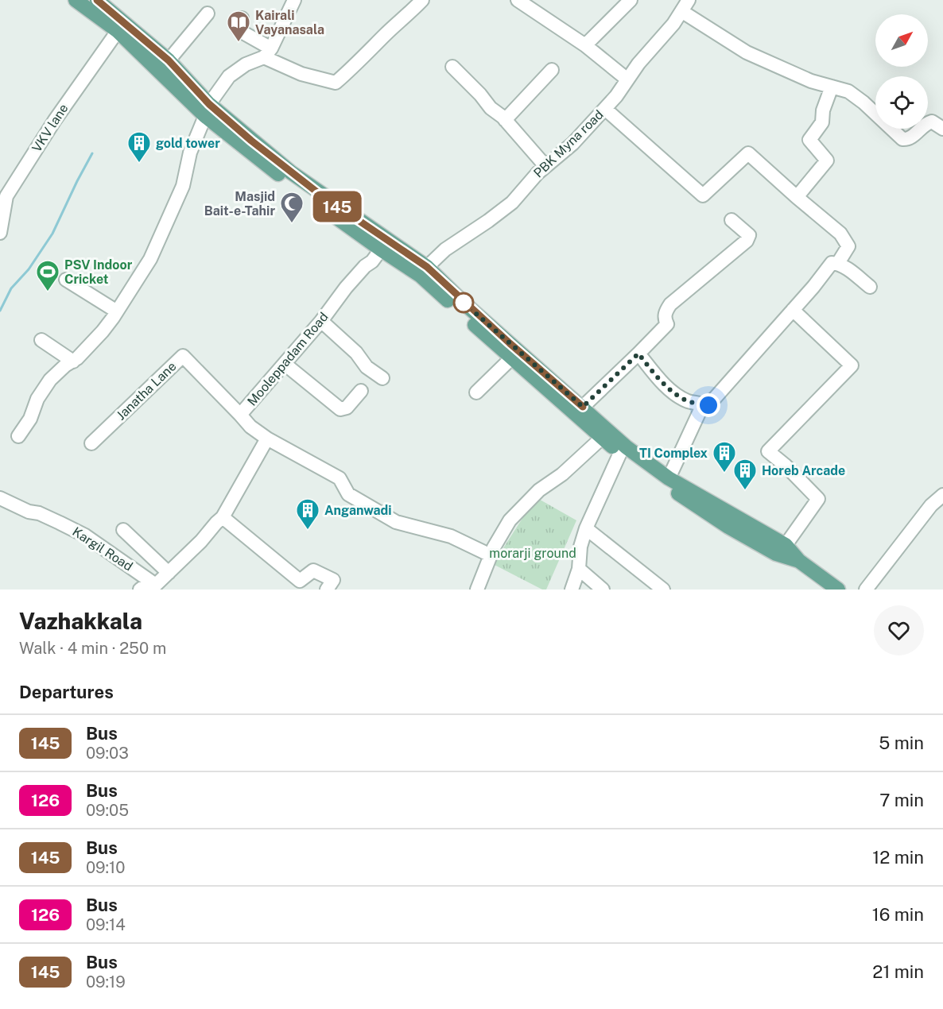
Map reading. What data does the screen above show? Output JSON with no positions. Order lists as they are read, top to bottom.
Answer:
{
  "streets": {
    "street": [
      "VKV lane",
      "PBK Myna road",
      "Mooleppadam Road",
      "Janatha Lane",
      "Kargil Road"
    ]
  },
  "crossings": [
    ["Mooleppadam Road", "Janatha Lane"]
  ],
  "parks": ["morarji ground"],
  "places": {
    "library": ["Kairali Vayanasala"],
    "building": [
      "gold tower",
      "TI Complex",
      "Horeb Arcade",
      "Anganwadi"
    ],
    "mosque": ["Masjid Bait-e-Tahir"],
    "sports": ["PSV Indoor Cricket"]
  },
  "lines": ["bus line 145"],
  "north": "top right",
  "page": {
    "on_map": "145",
    "heading": [
      ["Vazhakkala", "Walk · 4 min · 250 m"],
      "Departures"
    ],
    "list": [
      {
        "mark": "145",
        "name": "Bus",
        "note": "09:03",
        "value": "5 min"
      },
      {
        "mark": "126",
        "name": "Bus",
        "note": "09:05",
        "value": "7 min"
      },
      {
        "mark": "145",
        "name": "Bus",
        "note": "09:10",
        "value": "12 min"
      },
      {
        "mark": "126",
        "name": "Bus",
        "note": "09:14",
        "value": "16 min"
      },
      {
        "mark": "145",
        "name": "Bus",
        "note": "09:19",
        "value": "21 min"
      }
    ]
  }
}
